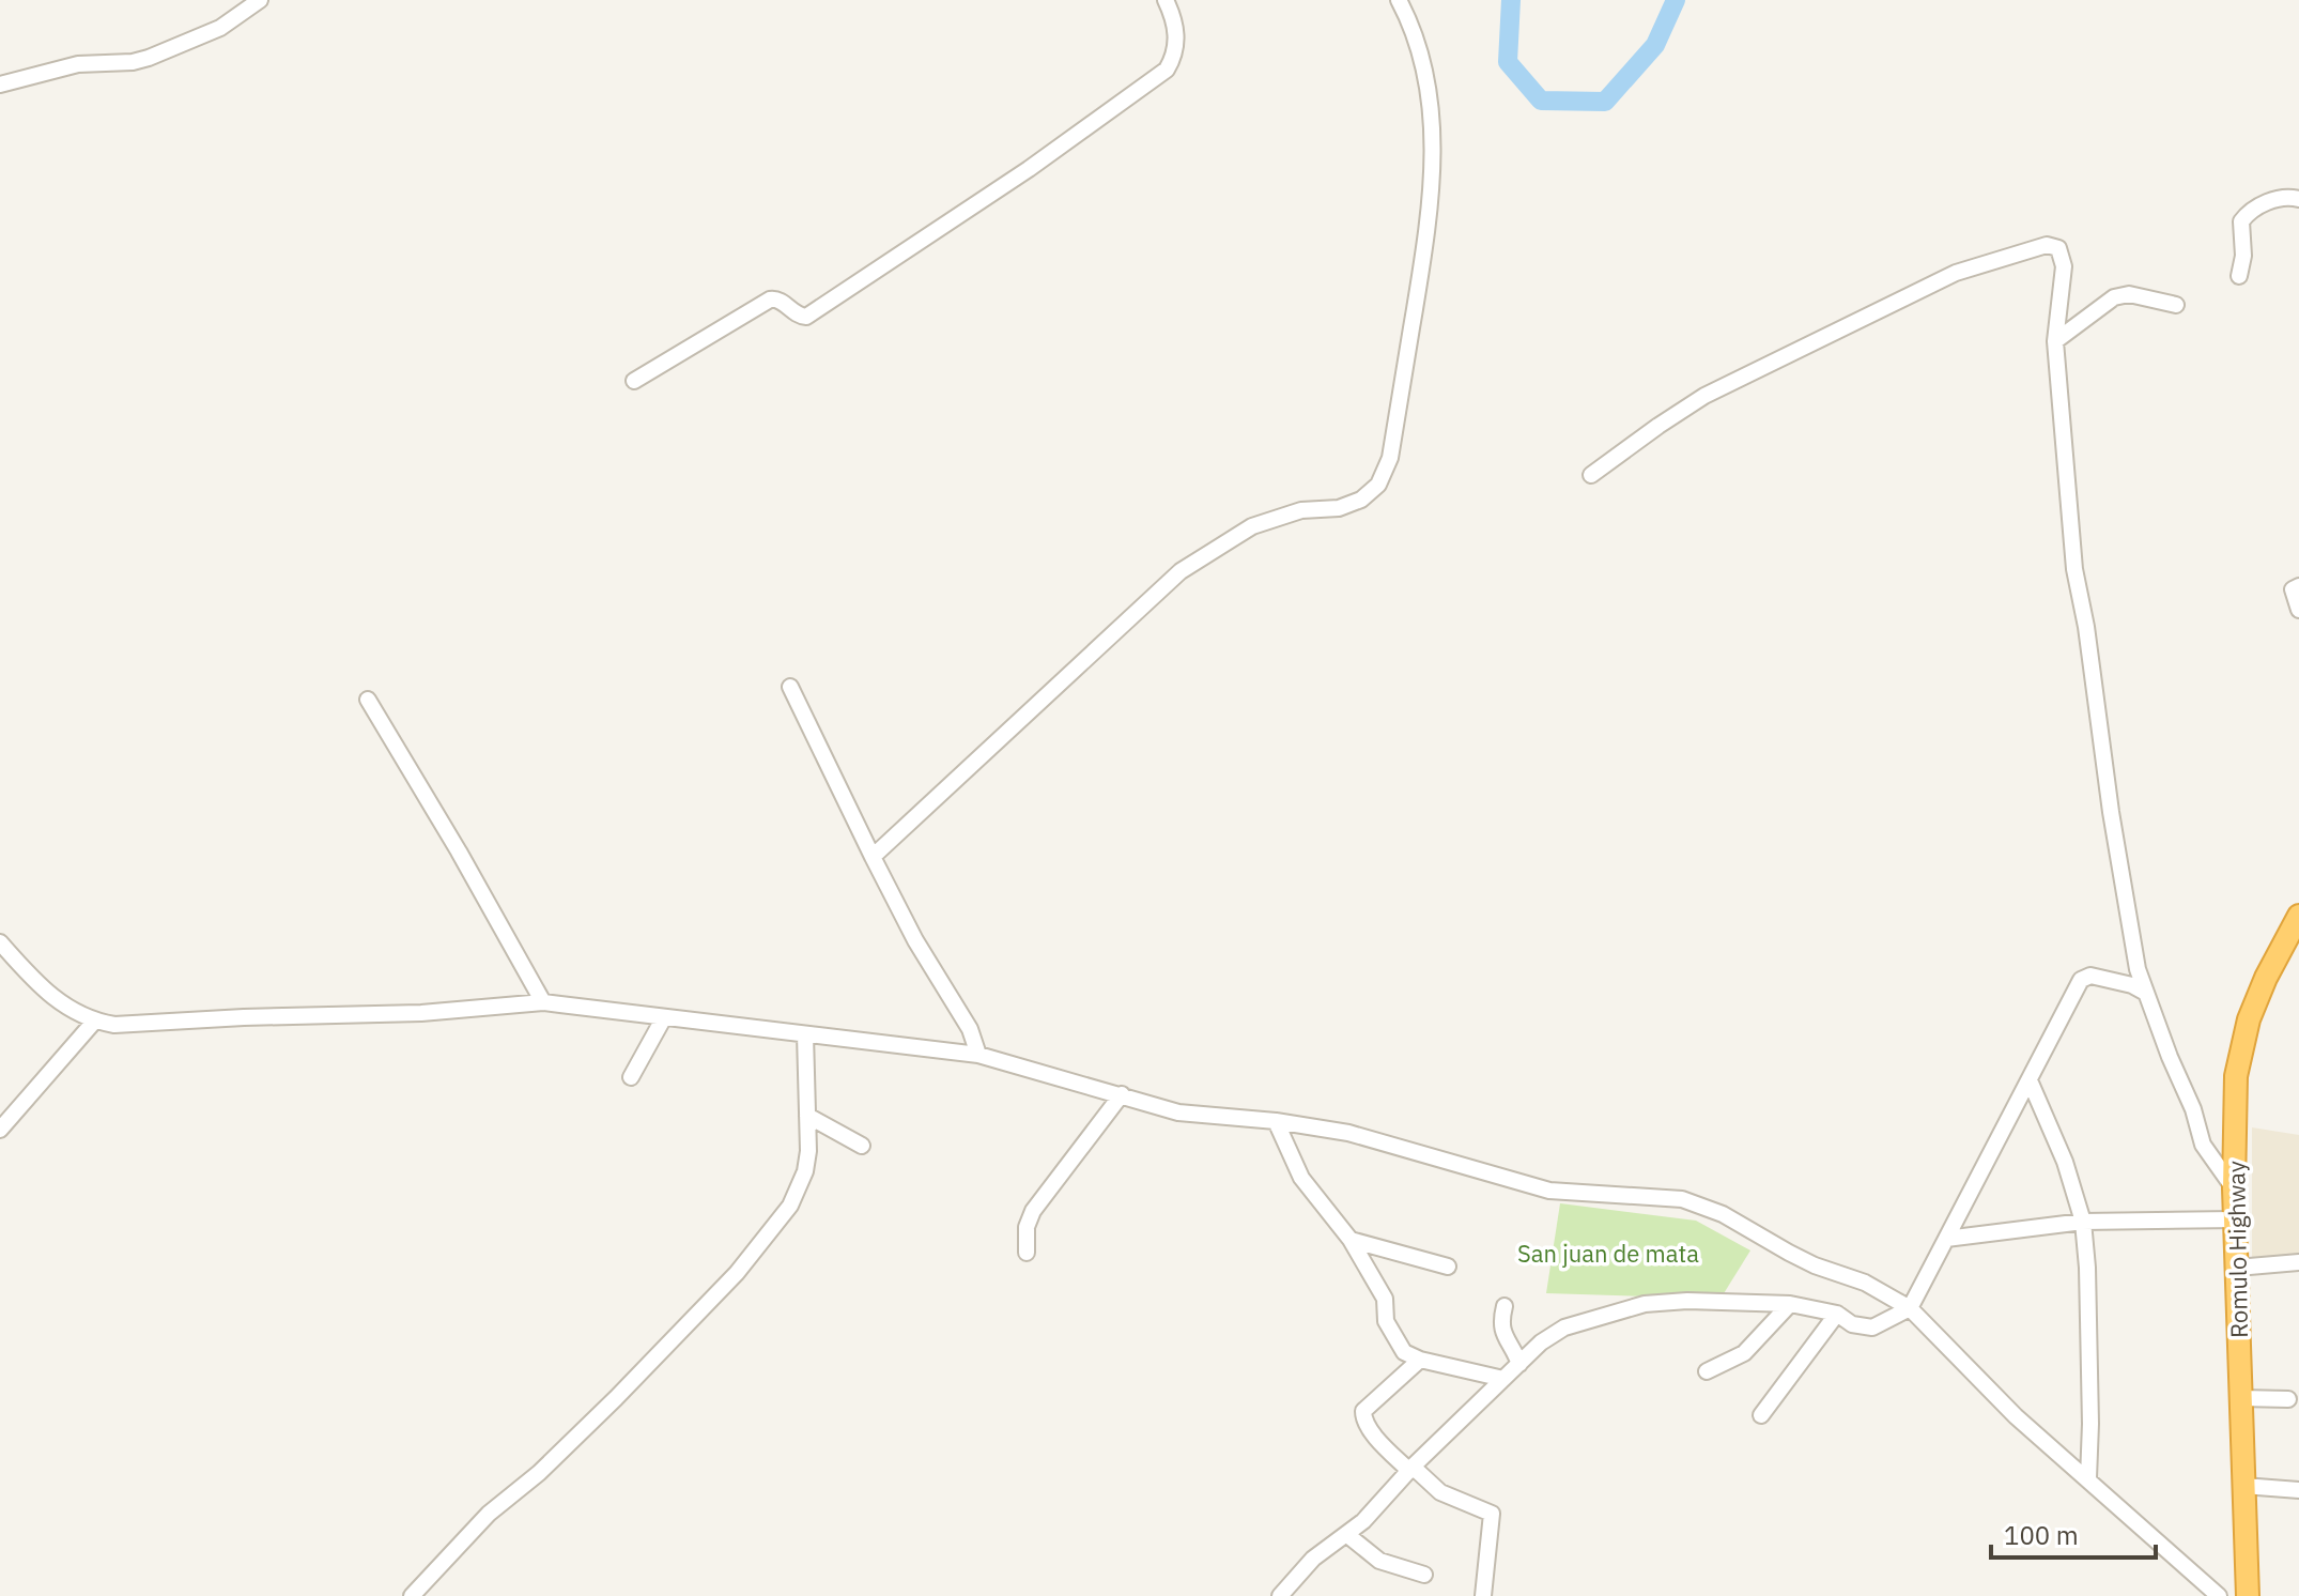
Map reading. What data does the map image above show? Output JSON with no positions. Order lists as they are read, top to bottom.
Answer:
{
  "streets": {
    "highway": ["Romulo Highway"]
  },
  "parks": ["San juan de mata"],
  "scale_bar": "100 m"
}
